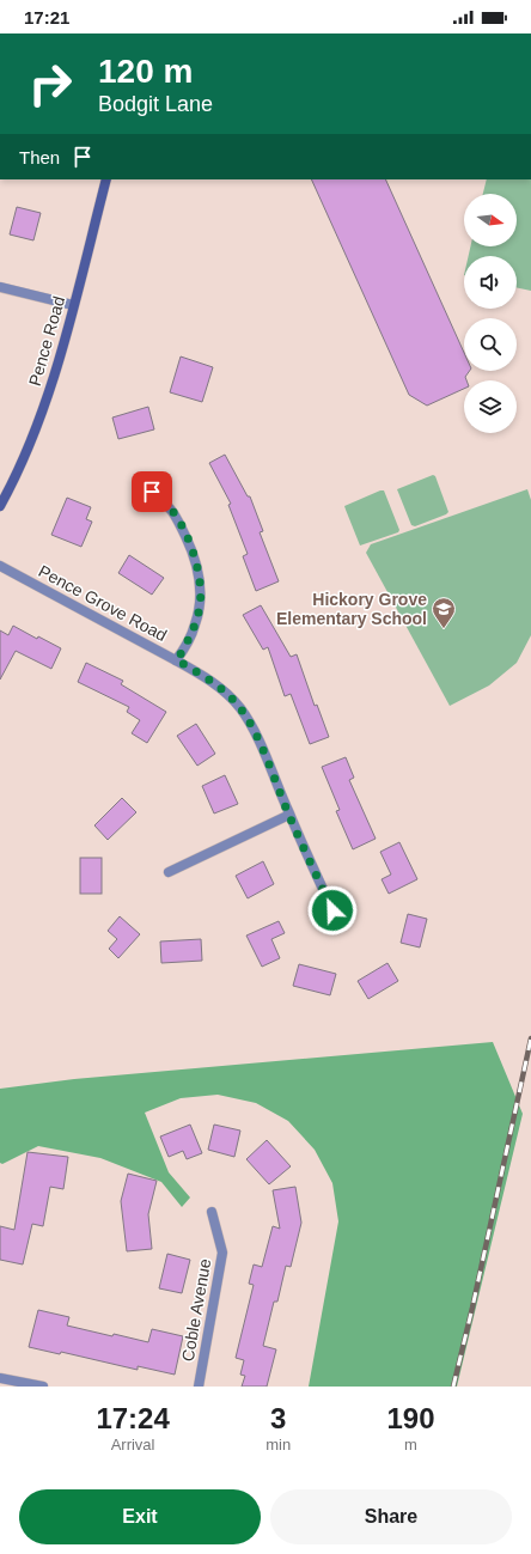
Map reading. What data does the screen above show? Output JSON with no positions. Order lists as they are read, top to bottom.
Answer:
{
  "streets": {
    "street": ["Pence Road", "Pence Grove Road", "Coble Avenue"]
  },
  "places": {
    "school or university": ["Hickory Grove Elementary School"]
  },
  "north": "right",
  "page": {
    "status": "17:21",
    "turn": ["120 m", "Bodgit Lane"],
    "then": "Then",
    "eta": [
      "17:24",
      "Arrival",
      "3",
      "min",
      "190",
      "m"
    ],
    "buttons": ["Exit", "Share"]
  }
}
